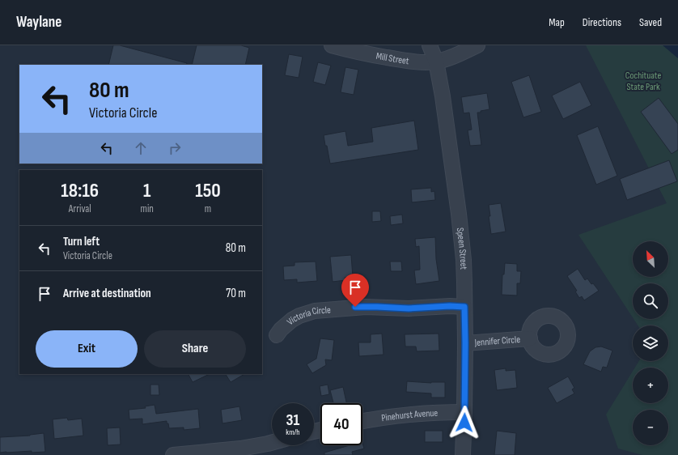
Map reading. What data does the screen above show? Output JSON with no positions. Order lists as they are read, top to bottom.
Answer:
{
  "streets": {
    "street": [
      "Mill Street",
      "Speen Street",
      "Victoria Circle",
      "Jennifer Circle",
      "Pinehurst Avenue"
    ]
  },
  "crossings": [
    ["Mill Street", "Speen Street"],
    ["Speen Street", "Victoria Circle"],
    ["Speen Street", "Jennifer Circle"],
    ["Speen Street", "Pinehurst Avenue"]
  ],
  "parks": ["Cochituate State Park"],
  "north": "top left",
  "page": {
    "header": "Waylane",
    "nav": ["Map", "Directions", "Saved"],
    "turn": ["80 m", "Victoria Circle"],
    "eta": [
      "18:16",
      "Arrival",
      "1",
      "min",
      "150",
      "m"
    ],
    "list": [
      {
        "name": "Turn left",
        "note": "Victoria Circle",
        "value": "80 m"
      },
      {
        "name": "Arrive at destination",
        "value": "70 m"
      }
    ],
    "map_buttons": ["+", "−"],
    "buttons": ["Exit", "Share"],
    "speed": "31 km/h",
    "limit": "40"
  }
}
